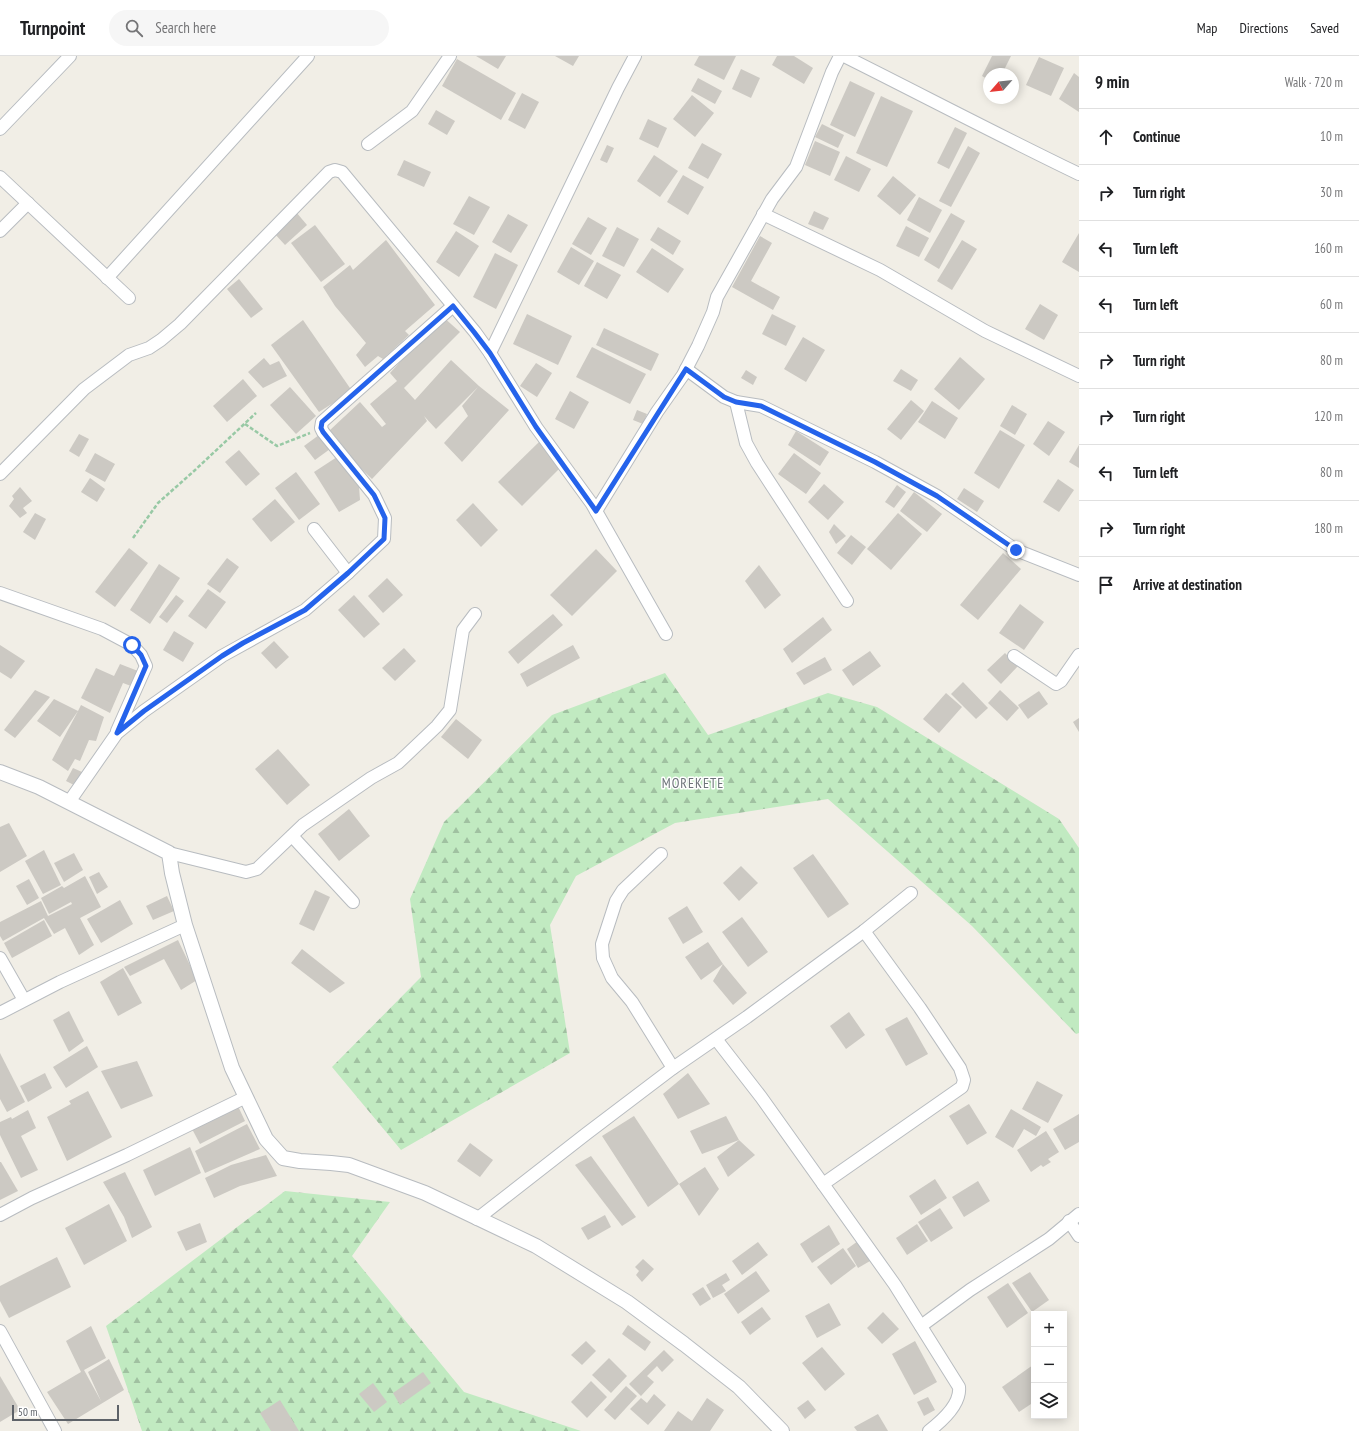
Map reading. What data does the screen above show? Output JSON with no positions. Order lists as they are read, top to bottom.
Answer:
{
  "districts": ["MOREKETE"],
  "scale_bar": "50 m",
  "north": "bottom left",
  "page": {
    "header": "Turnpoint",
    "search": "Search here",
    "nav": ["Map", "Directions", "Saved"],
    "heading": ["9 min", "Walk · 720 m"],
    "list": [
      ["Continue", "10 m"],
      ["Turn right", "30 m"],
      ["Turn left", "160 m"],
      ["Turn left", "60 m"],
      ["Turn right", "80 m"],
      ["Turn right", "120 m"],
      ["Turn left", "80 m"],
      ["Turn right", "180 m"],
      "Arrive at destination"
    ],
    "map_buttons": ["+", "−"],
    "scale": "50 m"
  }
}
